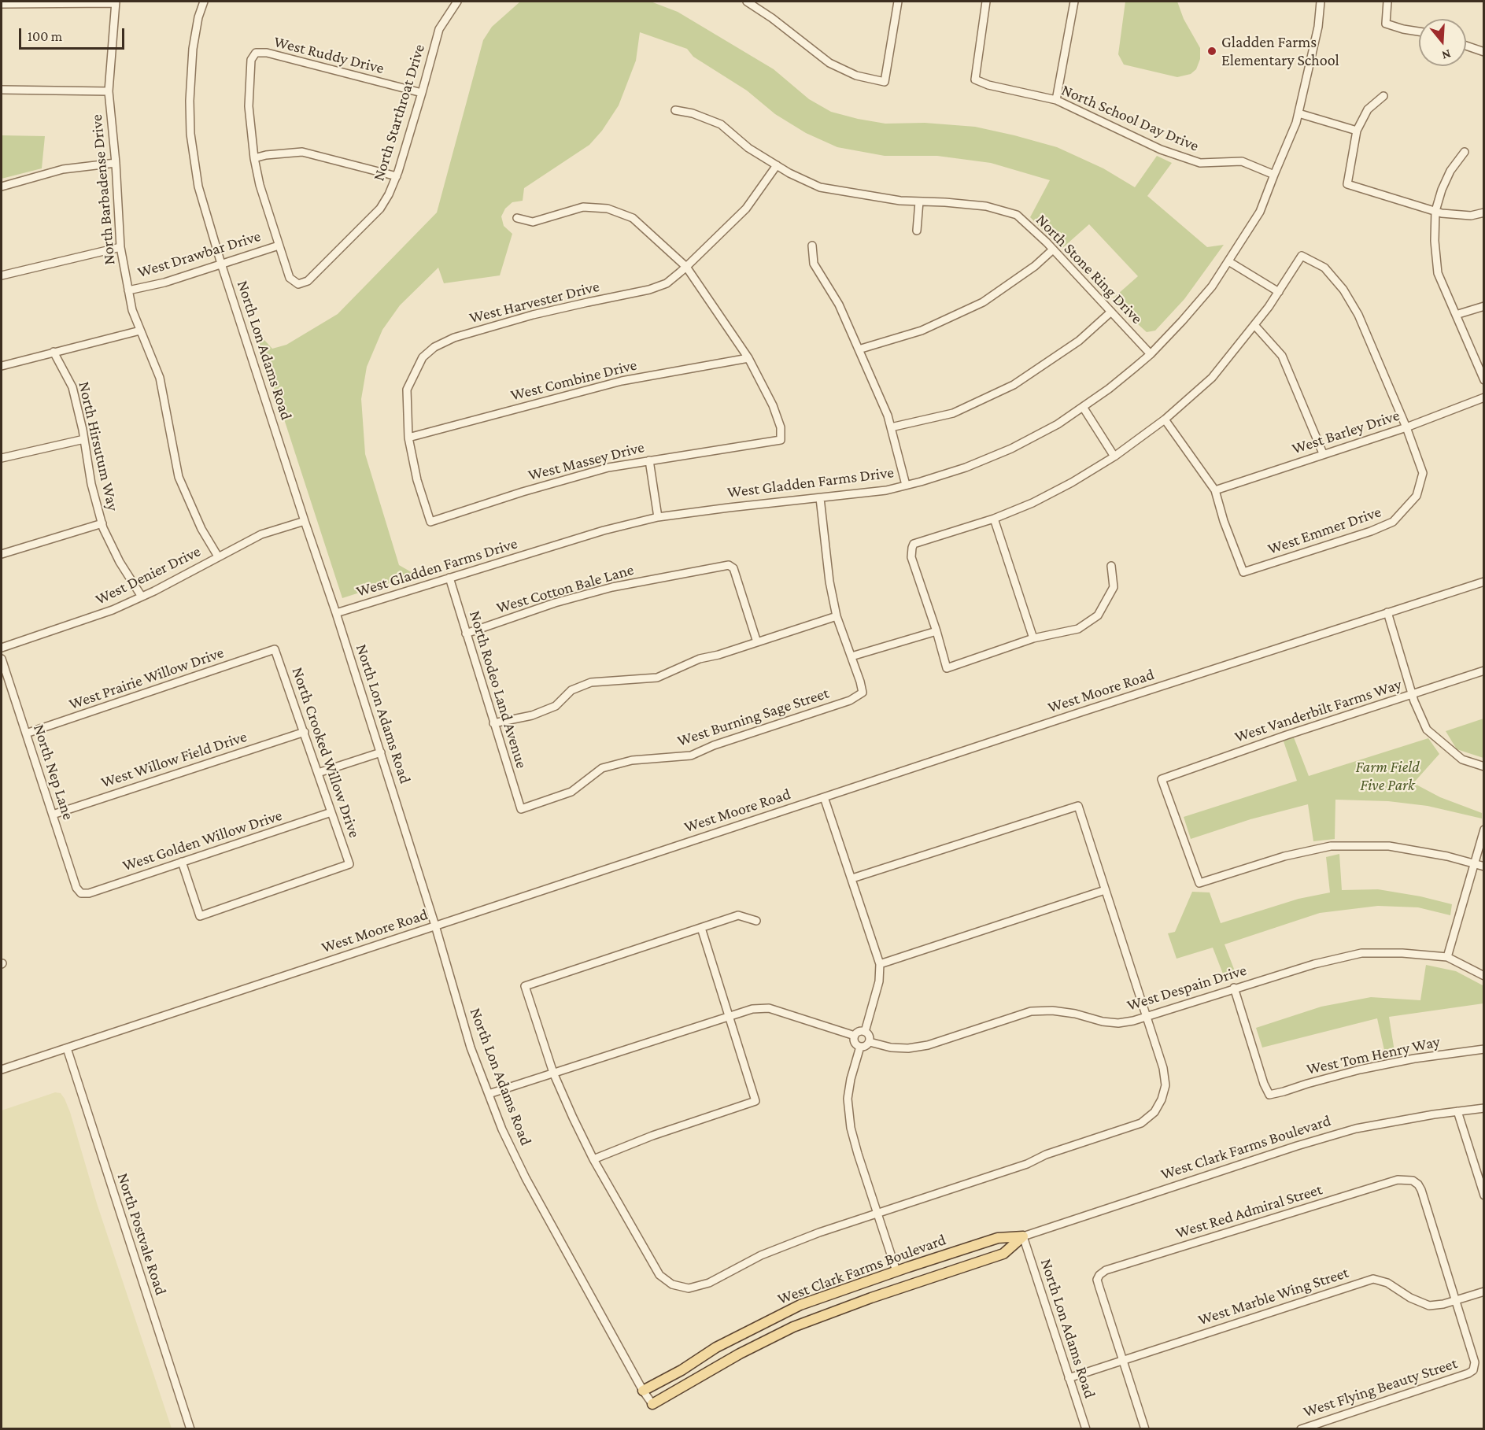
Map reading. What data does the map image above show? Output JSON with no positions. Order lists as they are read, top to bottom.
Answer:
{
  "streets": {
    "main road": ["West Clark Farms Boulevard"],
    "street": [
      "West Ruddy Drive",
      "North Starthroat Drive",
      "North School Day Drive",
      "North Barbadense Drive",
      "West Drawbar Drive",
      "North Stone Ring Drive",
      "West Harvester Drive",
      "North Lon Adams Road",
      "West Combine Drive",
      "West Barley Drive",
      "North Hirsutum Way",
      "West Massey Drive",
      "West Gladden Farms Drive",
      "West Emmer Drive",
      "West Denier Drive",
      "West Cotton Bale Lane",
      "West Prairie Willow Drive",
      "North Rodeo Land Avenue",
      "West Moore Road",
      "West Vanderbilt Farms Way",
      "West Burning Sage Street",
      "North Crooked Willow Drive",
      "West Willow Field Drive",
      "North Nep Lane",
      "West Golden Willow Drive",
      "West Despain Drive",
      "West Tom Henry Way",
      "West Red Admiral Street",
      "North Postvale Road",
      "West Marble Wing Street",
      "West Flying Beauty Street"
    ]
  },
  "crossings": [
    ["West Ruddy Drive", "North Starthroat Drive"],
    ["North Starthroat Drive", "West Drawbar Drive"],
    ["North School Day Drive", "West Gladden Farms Drive"],
    ["North Barbadense Drive", "West Drawbar Drive"],
    ["North Barbadense Drive", "West Denier Drive"],
    ["West Drawbar Drive", "North Lon Adams Road"],
    ["North Stone Ring Drive", "West Harvester Drive"],
    ["North Stone Ring Drive", "West Gladden Farms Drive"],
    ["West Harvester Drive", "West Combine Drive"],
    ["West Harvester Drive", "West Massey Drive"],
    ["North Lon Adams Road", "West Gladden Farms Drive"],
    ["North Lon Adams Road", "West Denier Drive"],
    ["North Lon Adams Road", "West Moore Road"],
    ["North Lon Adams Road", "West Clark Farms Boulevard"],
    ["North Lon Adams Road", "West Marble Wing Street"],
    ["West Combine Drive", "West Massey Drive"],
    ["West Barley Drive", "West Emmer Drive"],
    ["North Hirsutum Way", "West Denier Drive"],
    ["West Gladden Farms Drive", "North Rodeo Land Avenue"],
    ["West Cotton Bale Lane", "North Rodeo Land Avenue"],
    ["West Prairie Willow Drive", "North Crooked Willow Drive"],
    ["West Prairie Willow Drive", "North Nep Lane"],
    ["North Rodeo Land Avenue", "West Burning Sage Street"],
    ["West Moore Road", "North Postvale Road"],
    ["North Crooked Willow Drive", "West Willow Field Drive"],
    ["North Crooked Willow Drive", "West Golden Willow Drive"],
    ["West Willow Field Drive", "North Nep Lane"],
    ["North Nep Lane", "West Golden Willow Drive"],
    ["West Despain Drive", "West Tom Henry Way"],
    ["West Red Admiral Street", "West Marble Wing Street"],
    ["West Red Admiral Street", "West Flying Beauty Street"],
    ["West Marble Wing Street", "West Flying Beauty Street"]
  ],
  "parks": ["Farm Field Five Park"],
  "places": ["Gladden Farms Elementary School"],
  "scale_bar": "100 m",
  "north": "bottom"
}
